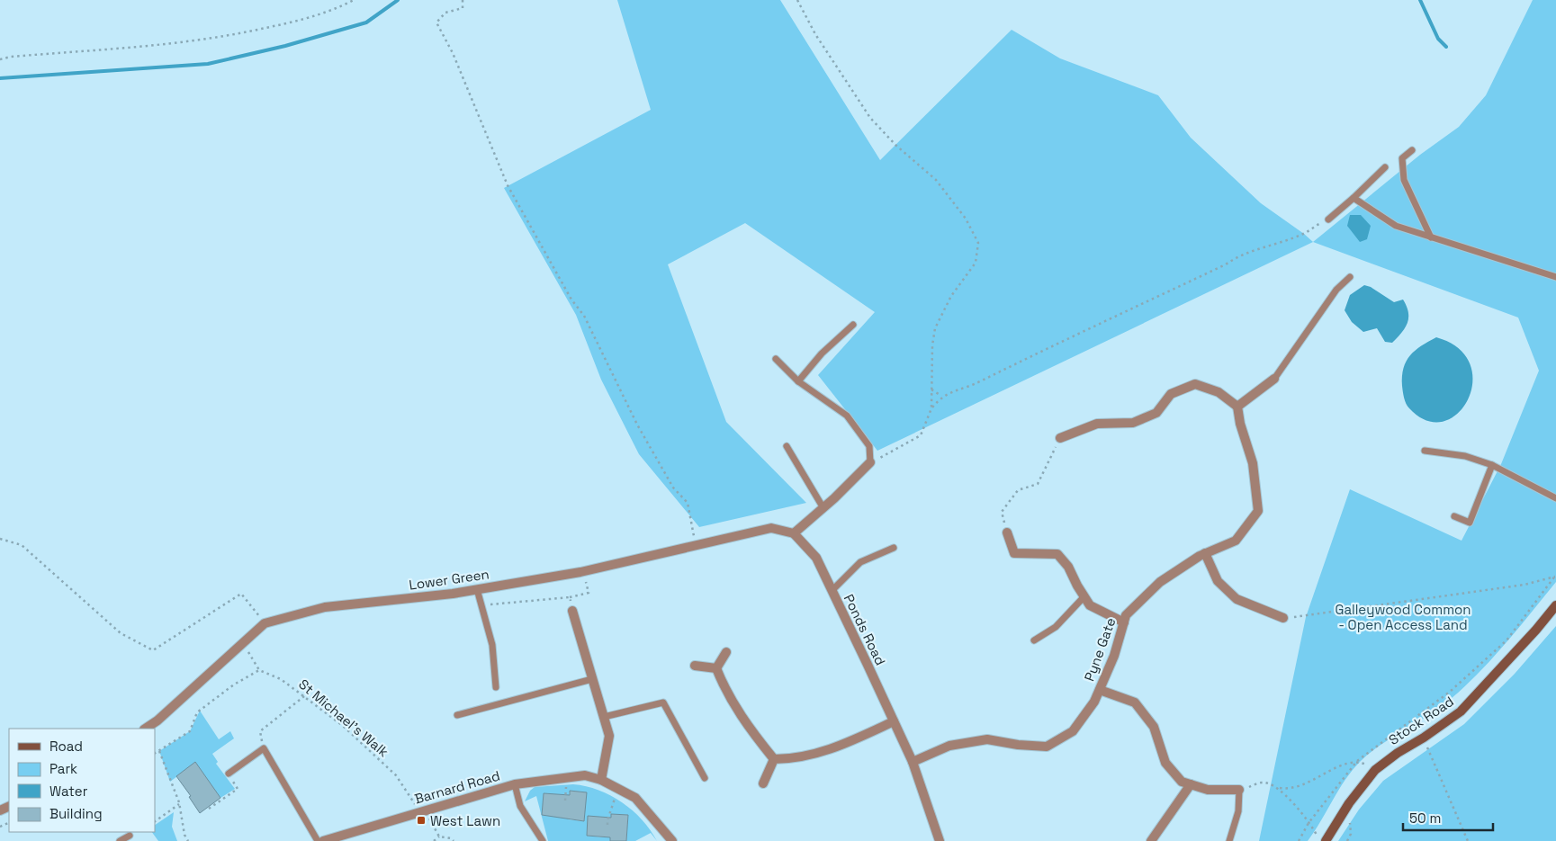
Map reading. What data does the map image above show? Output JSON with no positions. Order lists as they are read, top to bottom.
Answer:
{
  "streets": {
    "main road": ["Stock Road"],
    "street": [
      "Lower Green",
      "Ponds Road",
      "Pyne Gate",
      "Barnard Road"
    ],
    "path": ["St Michael's Walk"]
  },
  "crossings": [
    ["Lower Green", "Ponds Road"],
    ["Ponds Road", "Pyne Gate"],
    ["St Michael's Walk", "Barnard Road"]
  ],
  "parks": ["Galleywood Common - Open Access Land"],
  "places": {
    "transit": ["West Lawn"]
  },
  "legend": [
    "Road",
    "Park",
    "Water",
    "Building"
  ],
  "scale_bar": "50 m"
}
